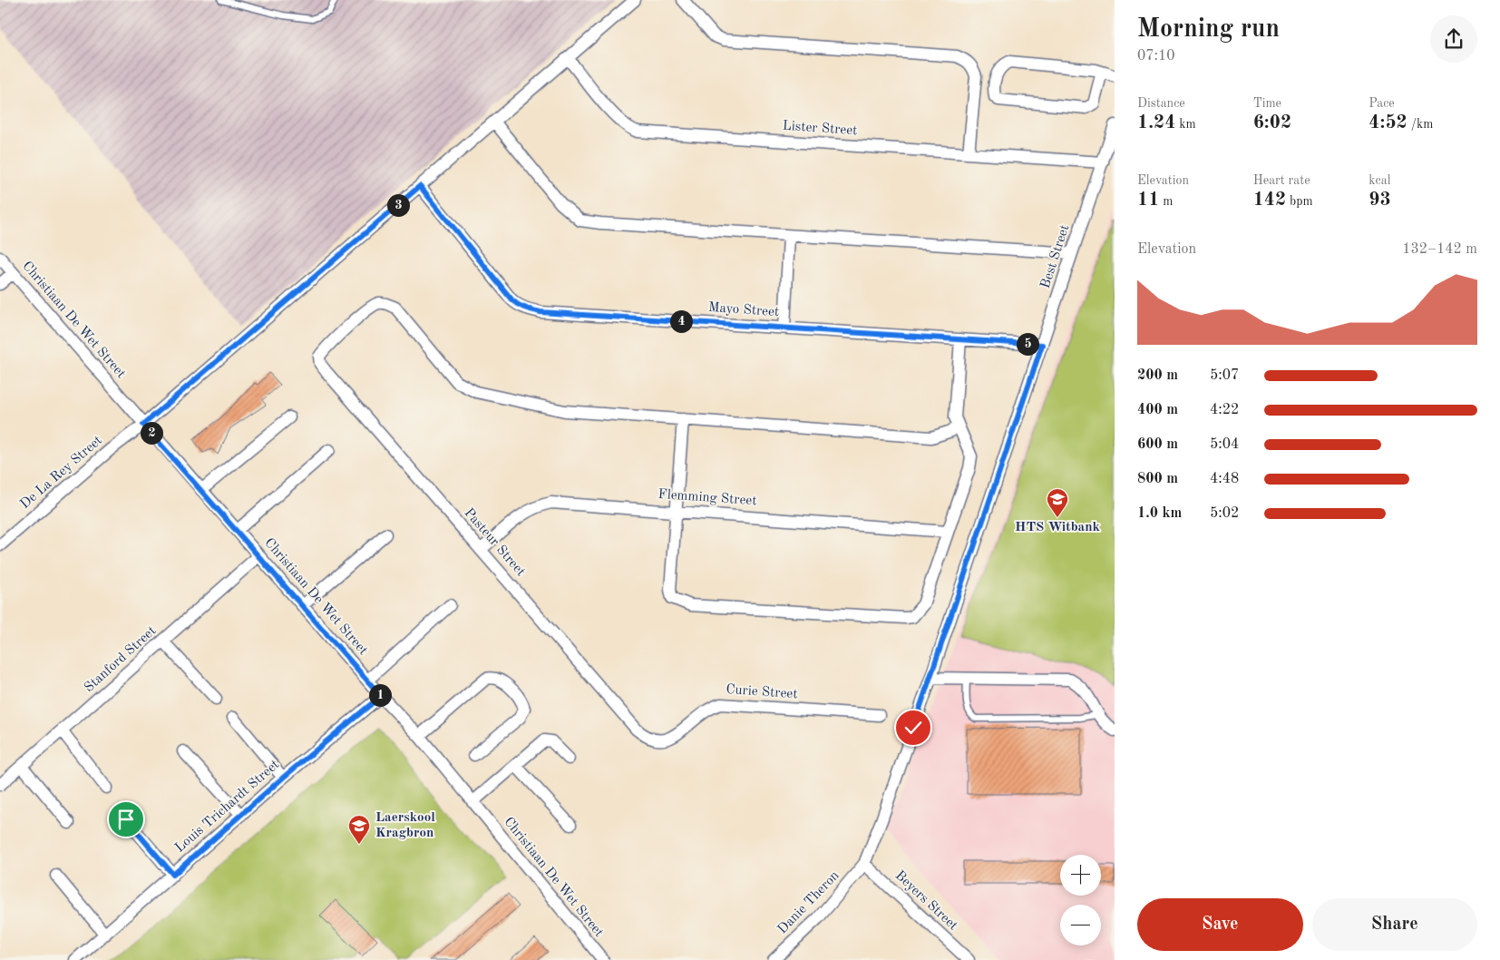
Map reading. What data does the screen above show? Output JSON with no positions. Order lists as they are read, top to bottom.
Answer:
{
  "streets": {
    "street": [
      "Lister Street",
      "Best Street",
      "Mayo Street",
      "Christiaan De Wet Street",
      "De La Rey Street",
      "Flemming Street",
      "Pasteur Street",
      "Stanford Street",
      "Curie Street",
      "Louis Trichardt Street",
      "Beyers Street",
      "Danie Theron"
    ]
  },
  "crossings": [
    ["Lister Street", "Best Street"],
    ["Lister Street", "De La Rey Street"],
    ["Best Street", "Mayo Street"],
    ["Best Street", "Danie Theron"],
    ["Mayo Street", "De La Rey Street"],
    ["Christiaan De Wet Street", "De La Rey Street"],
    ["Christiaan De Wet Street", "Stanford Street"],
    ["Christiaan De Wet Street", "Louis Trichardt Street"],
    ["Flemming Street", "Pasteur Street"],
    ["Pasteur Street", "Curie Street"],
    ["Beyers Street", "Danie Theron"]
  ],
  "places": {
    "school or university": ["HTS Witbank", "Laerskool Kragbron"]
  },
  "page": {
    "heading": ["Morning run", "07:10"],
    "stats": [
      ["Distance", "1.24 km"],
      ["Time", "6:02"],
      ["Pace", "4:52 /km"],
      ["Elevation", "11 m"],
      ["Heart rate", "142 bpm"],
      ["kcal", "93"]
    ],
    "pins": [
      "3",
      "4",
      "5",
      "2",
      "1"
    ],
    "chart": ["Elevation", "132–142 m"],
    "list": [
      {
        "name": "200 m",
        "note": "5:07"
      },
      {
        "name": "400 m",
        "note": "4:22"
      },
      {
        "name": "600 m",
        "note": "5:04"
      },
      {
        "name": "800 m",
        "note": "4:48"
      },
      {
        "name": "1.0 km",
        "note": "5:02"
      }
    ],
    "map_buttons": ["+", "−"],
    "buttons": ["Save", "Share"]
  }
}
